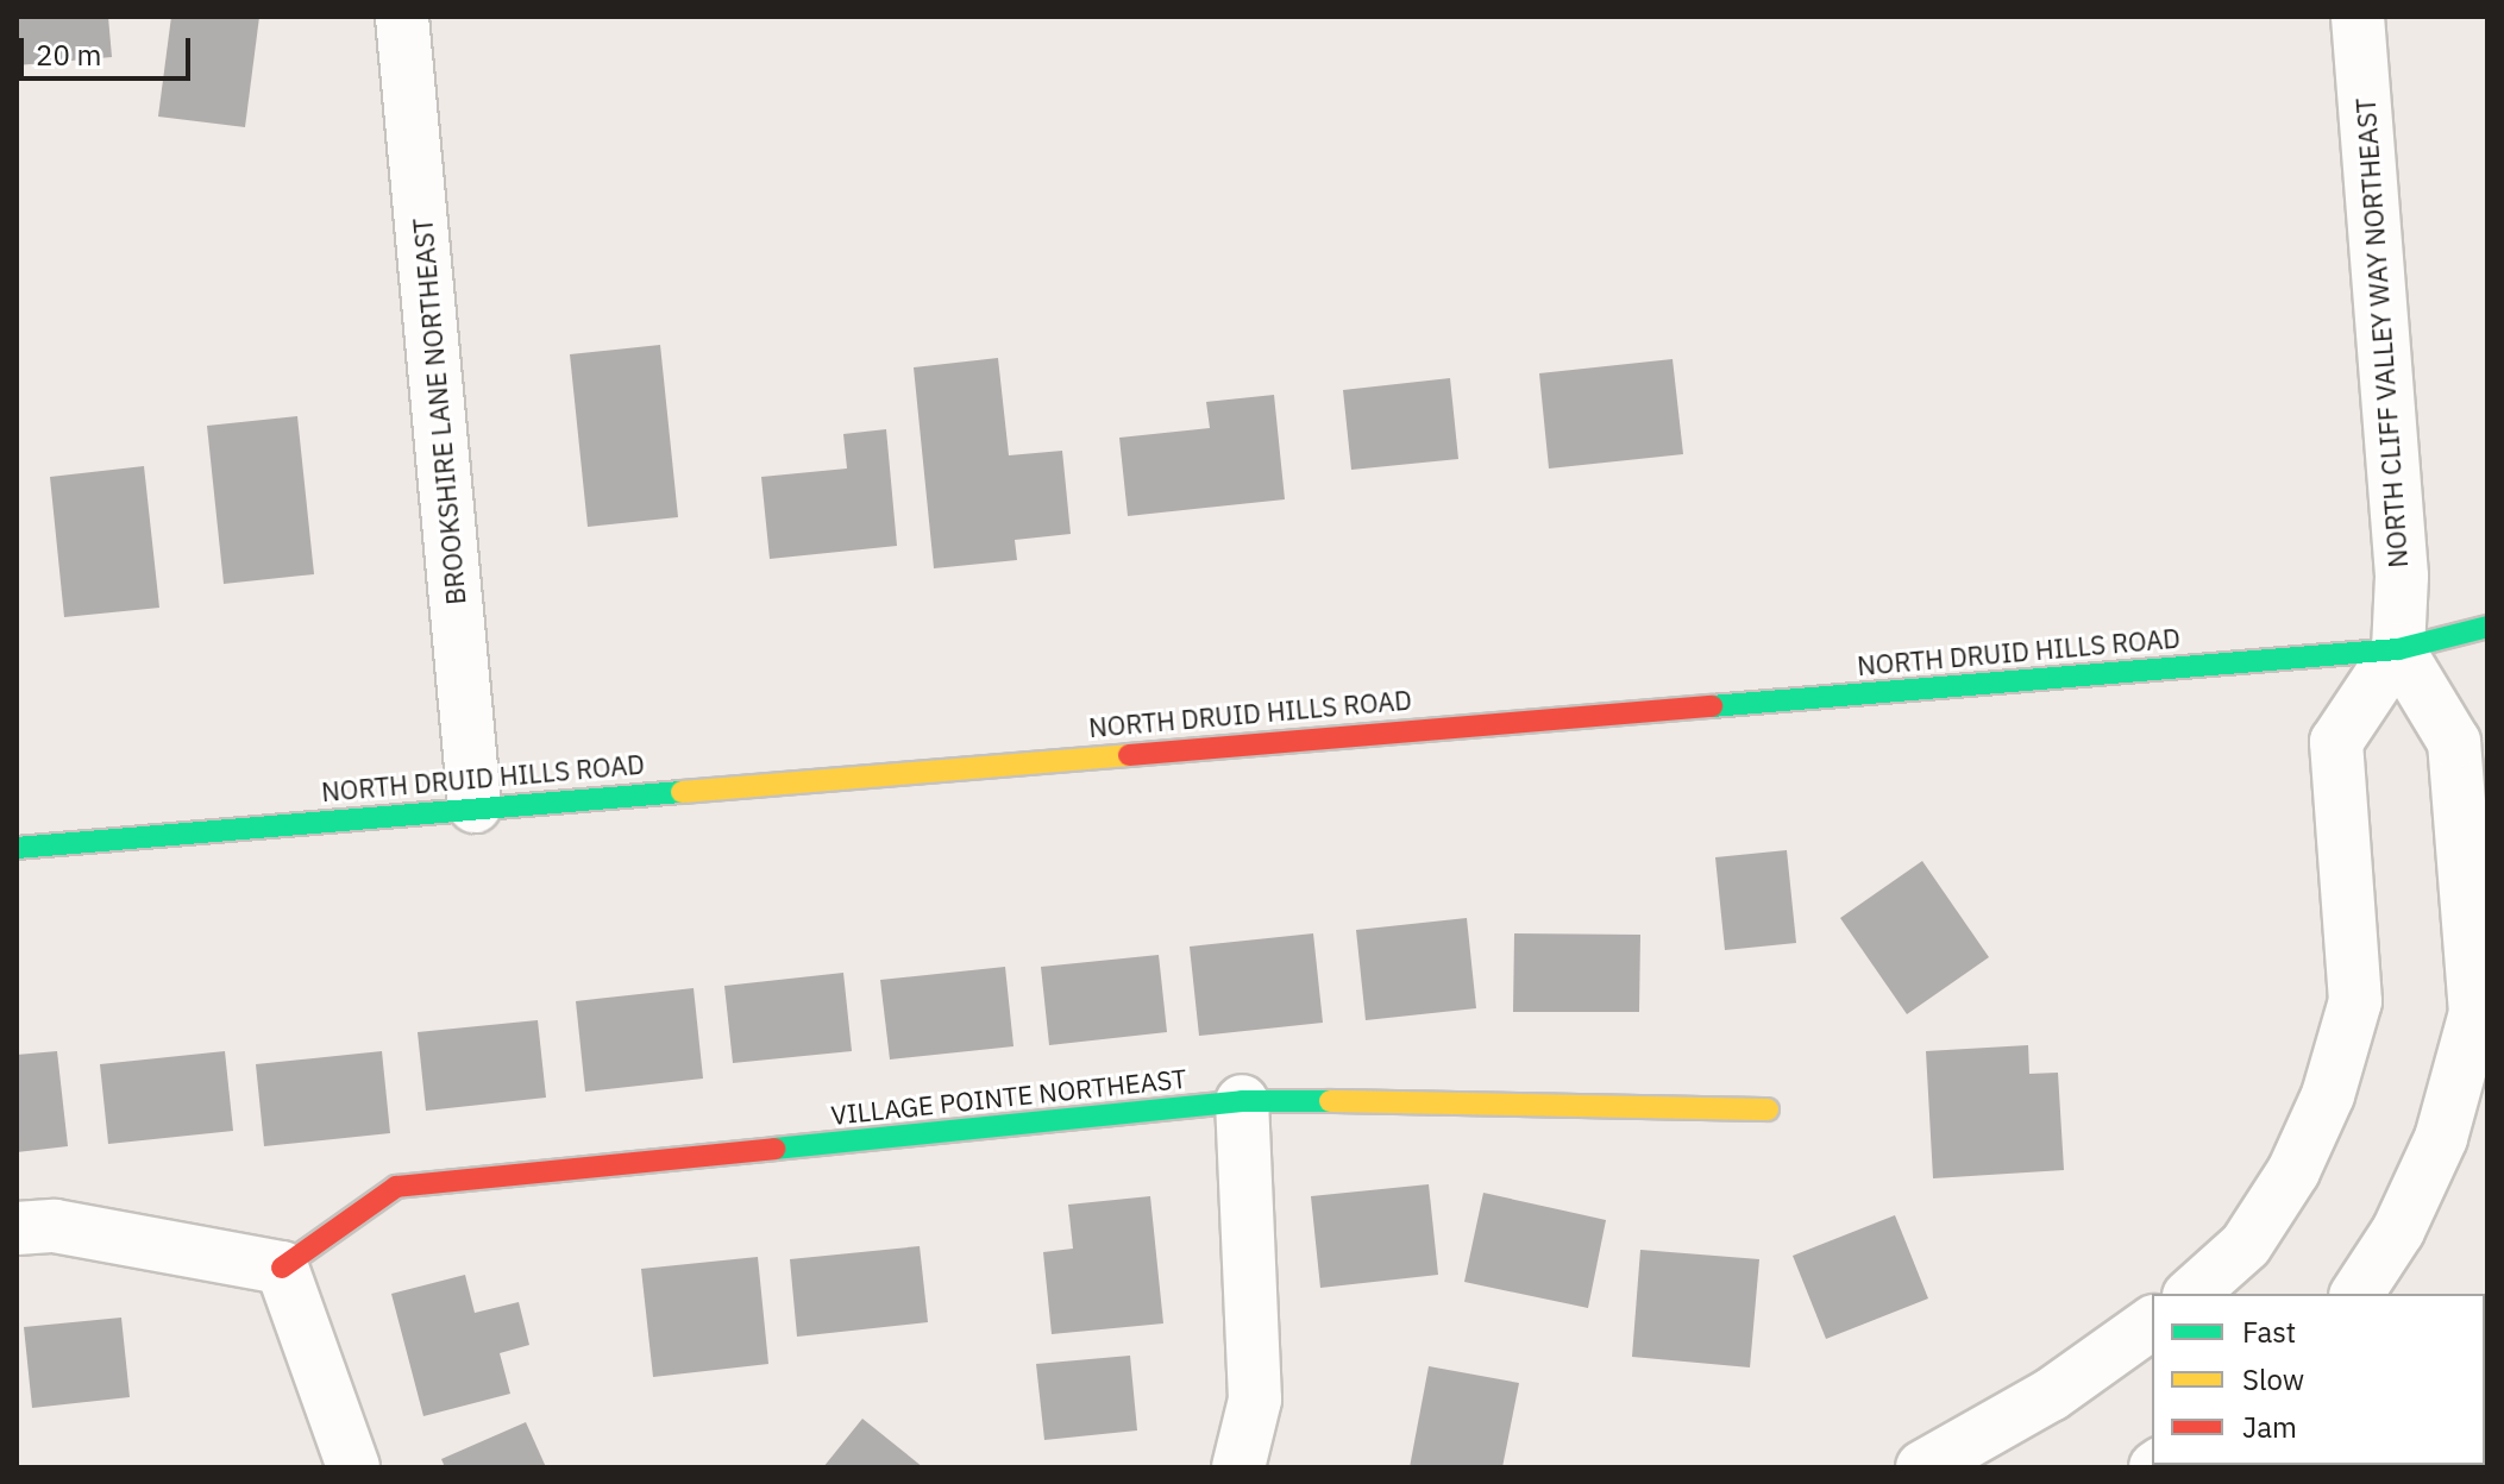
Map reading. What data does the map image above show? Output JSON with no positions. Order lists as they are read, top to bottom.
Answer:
{
  "streets": {
    "main road": ["NORTH DRUID HILLS ROAD", "VILLAGE POINTE NORTHEAST"],
    "street": ["NORTH CLIFF VALLEY WAY NORTHEAST", "BROOKSHIRE LANE NORTHEAST"]
  },
  "crossings": [
    ["NORTH CLIFF VALLEY WAY NORTHEAST", "NORTH DRUID HILLS ROAD"],
    ["BROOKSHIRE LANE NORTHEAST", "NORTH DRUID HILLS ROAD"]
  ],
  "legend": ["Fast", "Slow", "Jam"],
  "scale_bar": "20 m"
}
